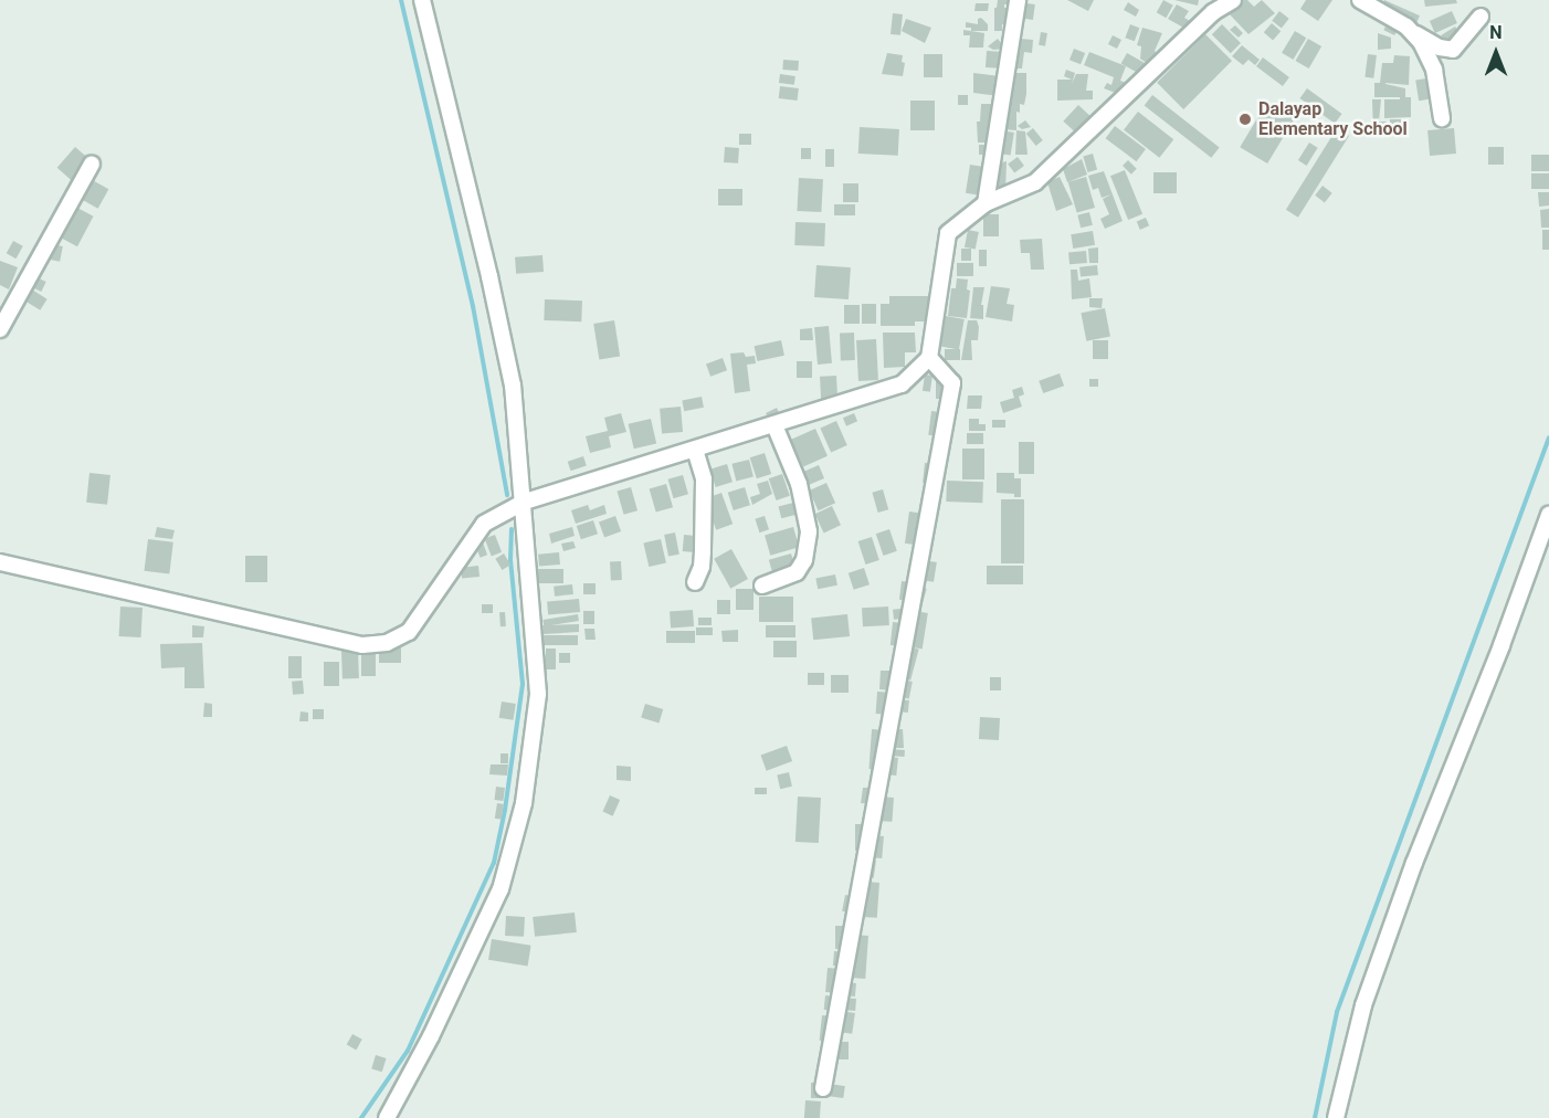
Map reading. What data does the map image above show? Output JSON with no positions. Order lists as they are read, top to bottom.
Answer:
{
  "places": ["Dalayap Elementary School"],
  "north": "top"
}
